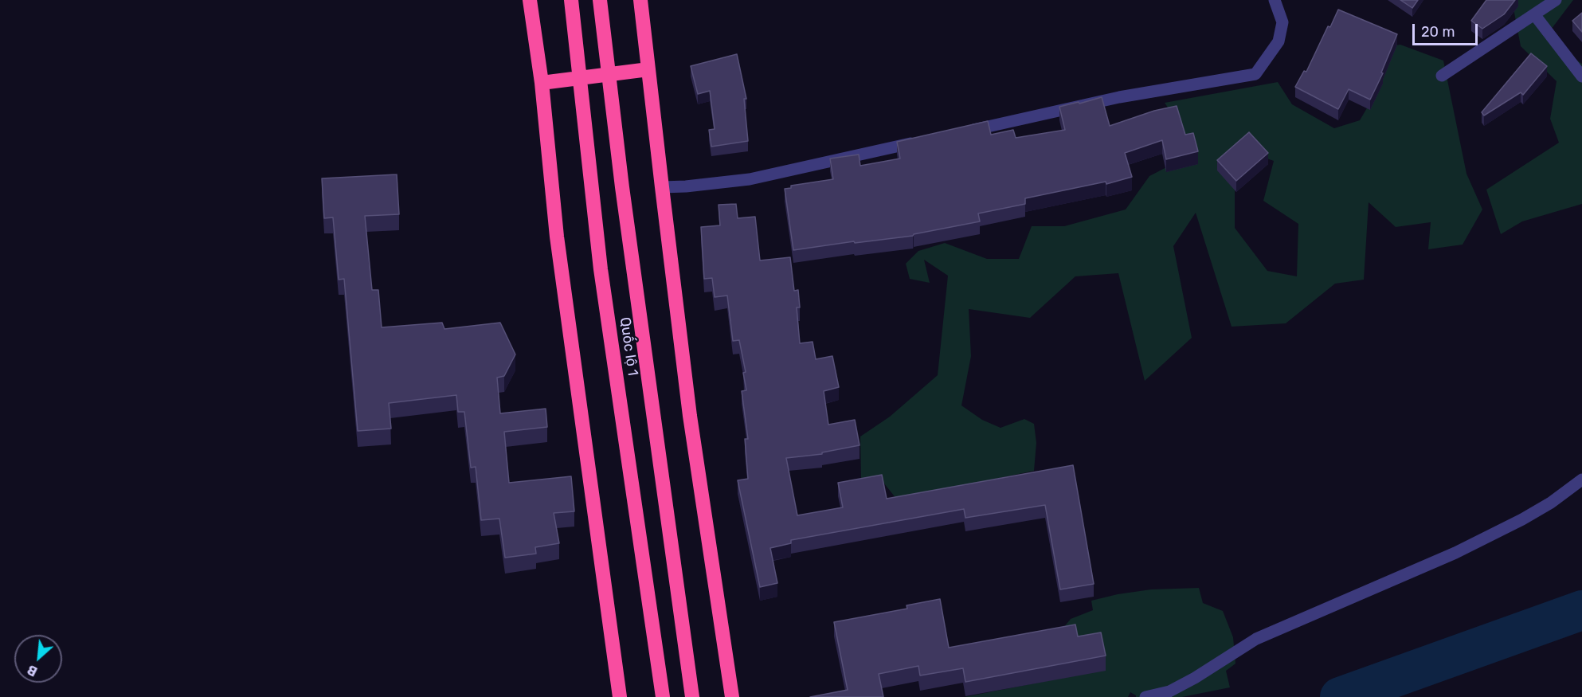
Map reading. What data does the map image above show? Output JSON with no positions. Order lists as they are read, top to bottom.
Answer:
{
  "streets": {
    "highway": ["Quốc lộ 1"]
  },
  "scale_bar": "20 m",
  "north": "bottom left"
}
